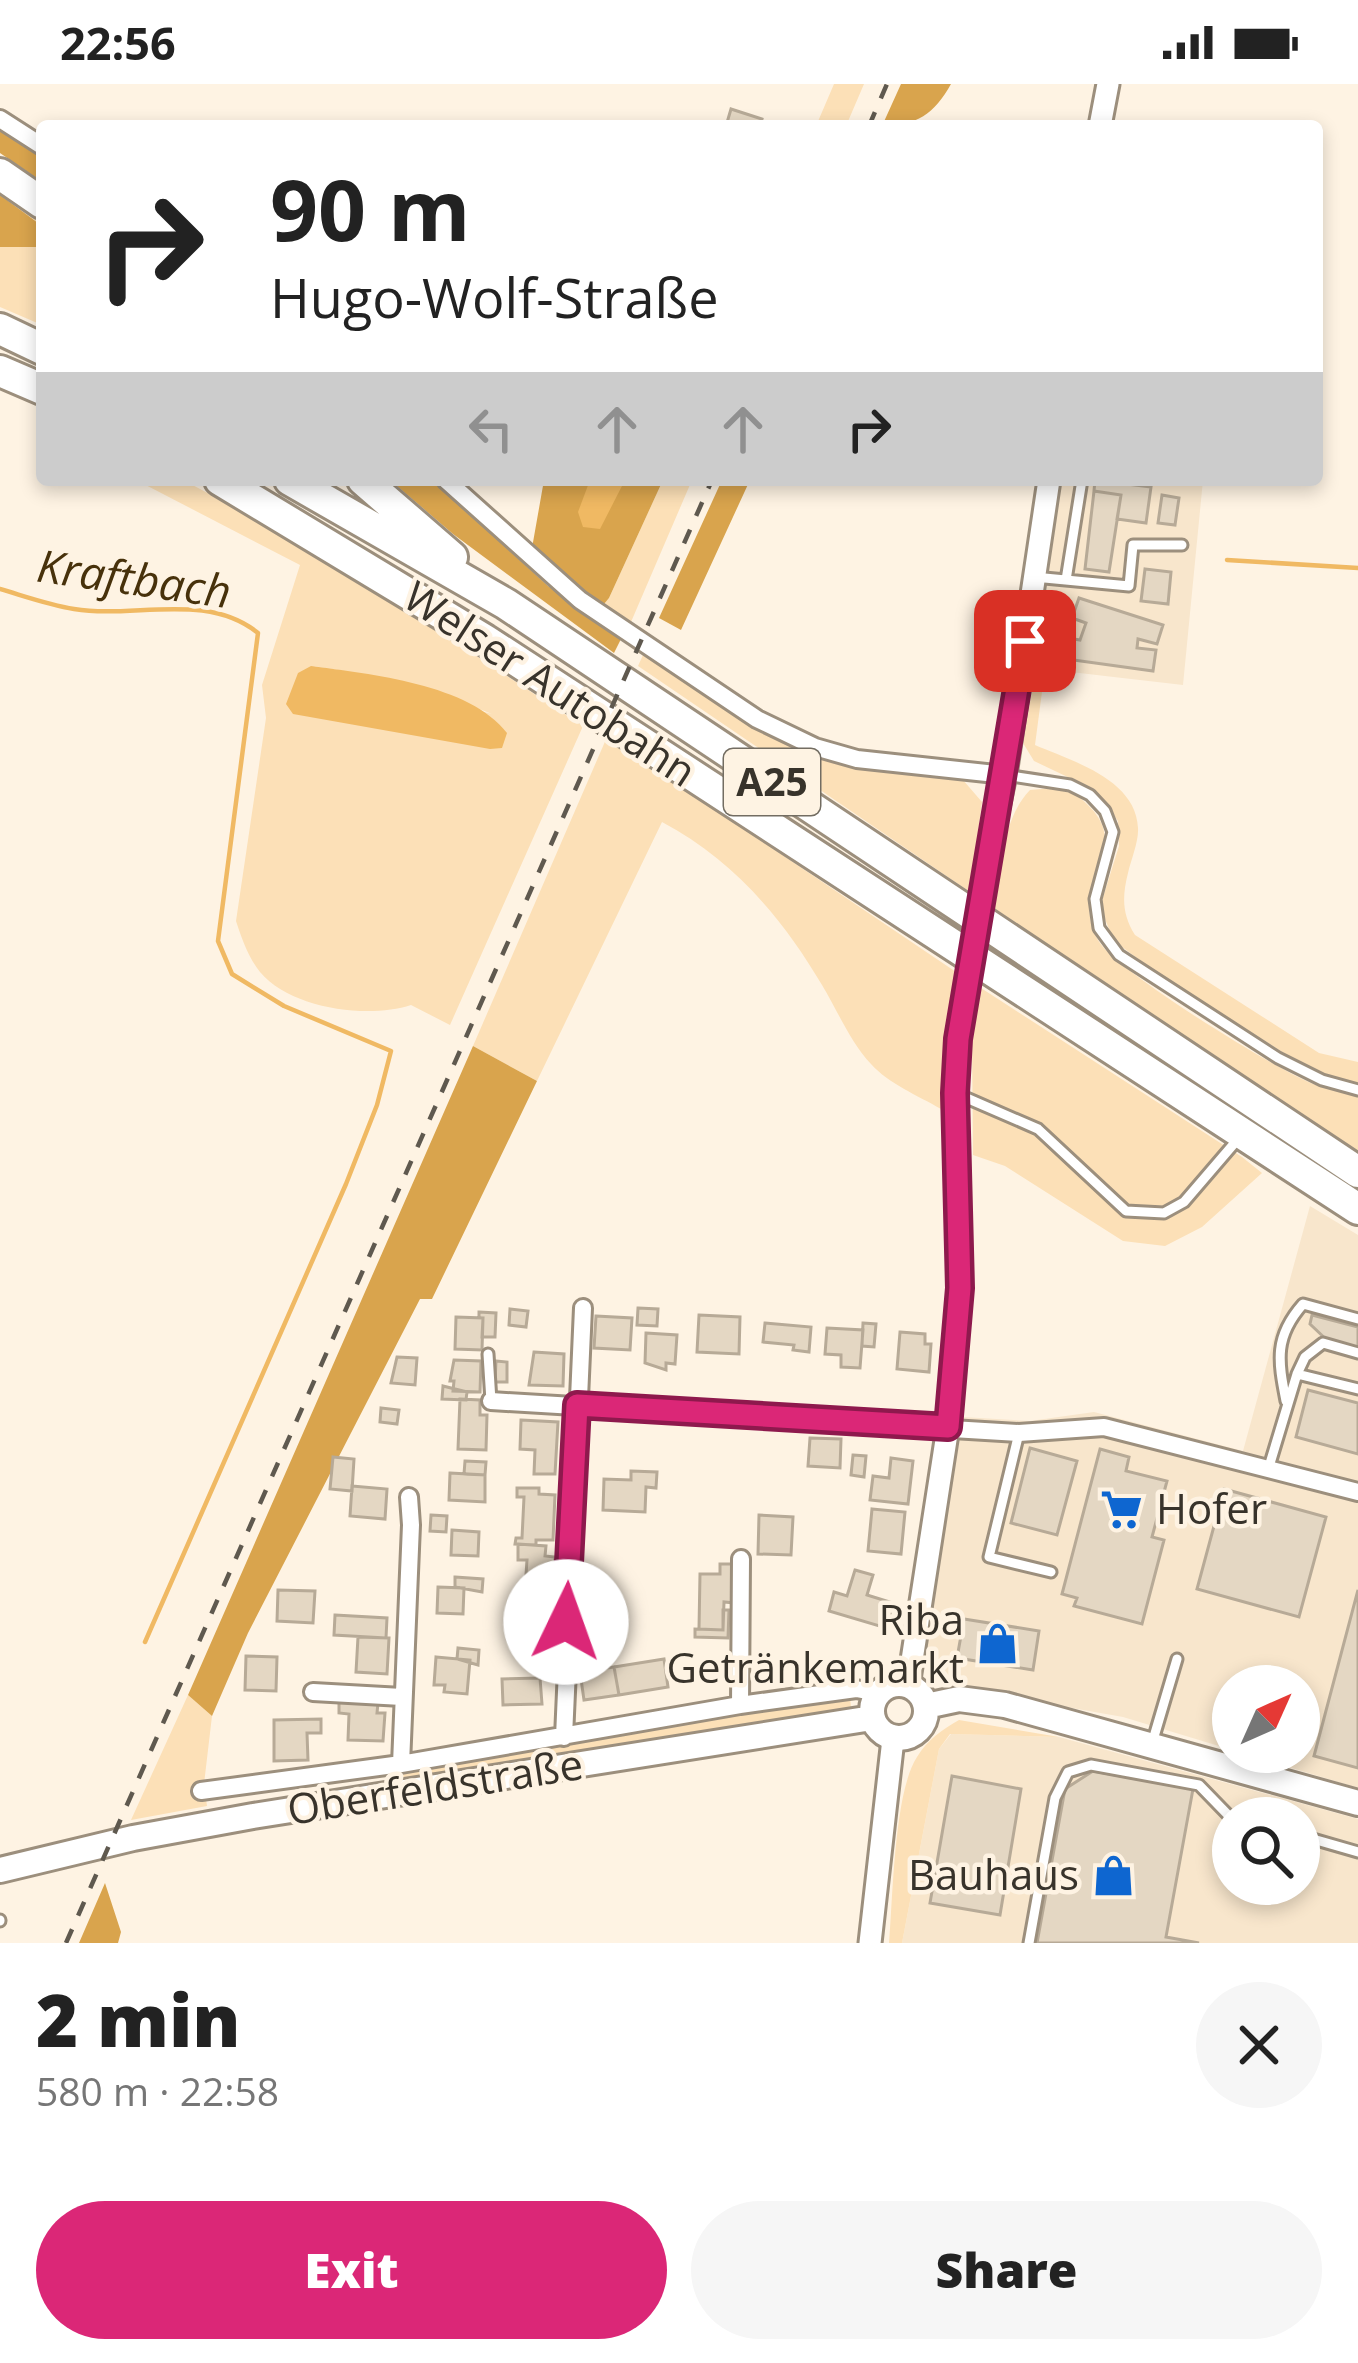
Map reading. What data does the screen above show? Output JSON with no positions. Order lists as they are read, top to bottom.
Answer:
{
  "streets": {
    "highway": ["Welser Autobahn", "A25"],
    "main road": ["Oberfeldstraße"]
  },
  "water": ["Kraftbach"],
  "places": {
    "supermarket": ["Hofer"],
    "shop": ["Riba Getränkemarkt", "Bauhaus"]
  },
  "north": "top right",
  "page": {
    "status": "22:56",
    "turn": ["90 m", "Hugo-Wolf-Straße"],
    "heading": ["2 min", "580 m · 22:58"],
    "buttons": ["Exit", "Share"]
  }
}
